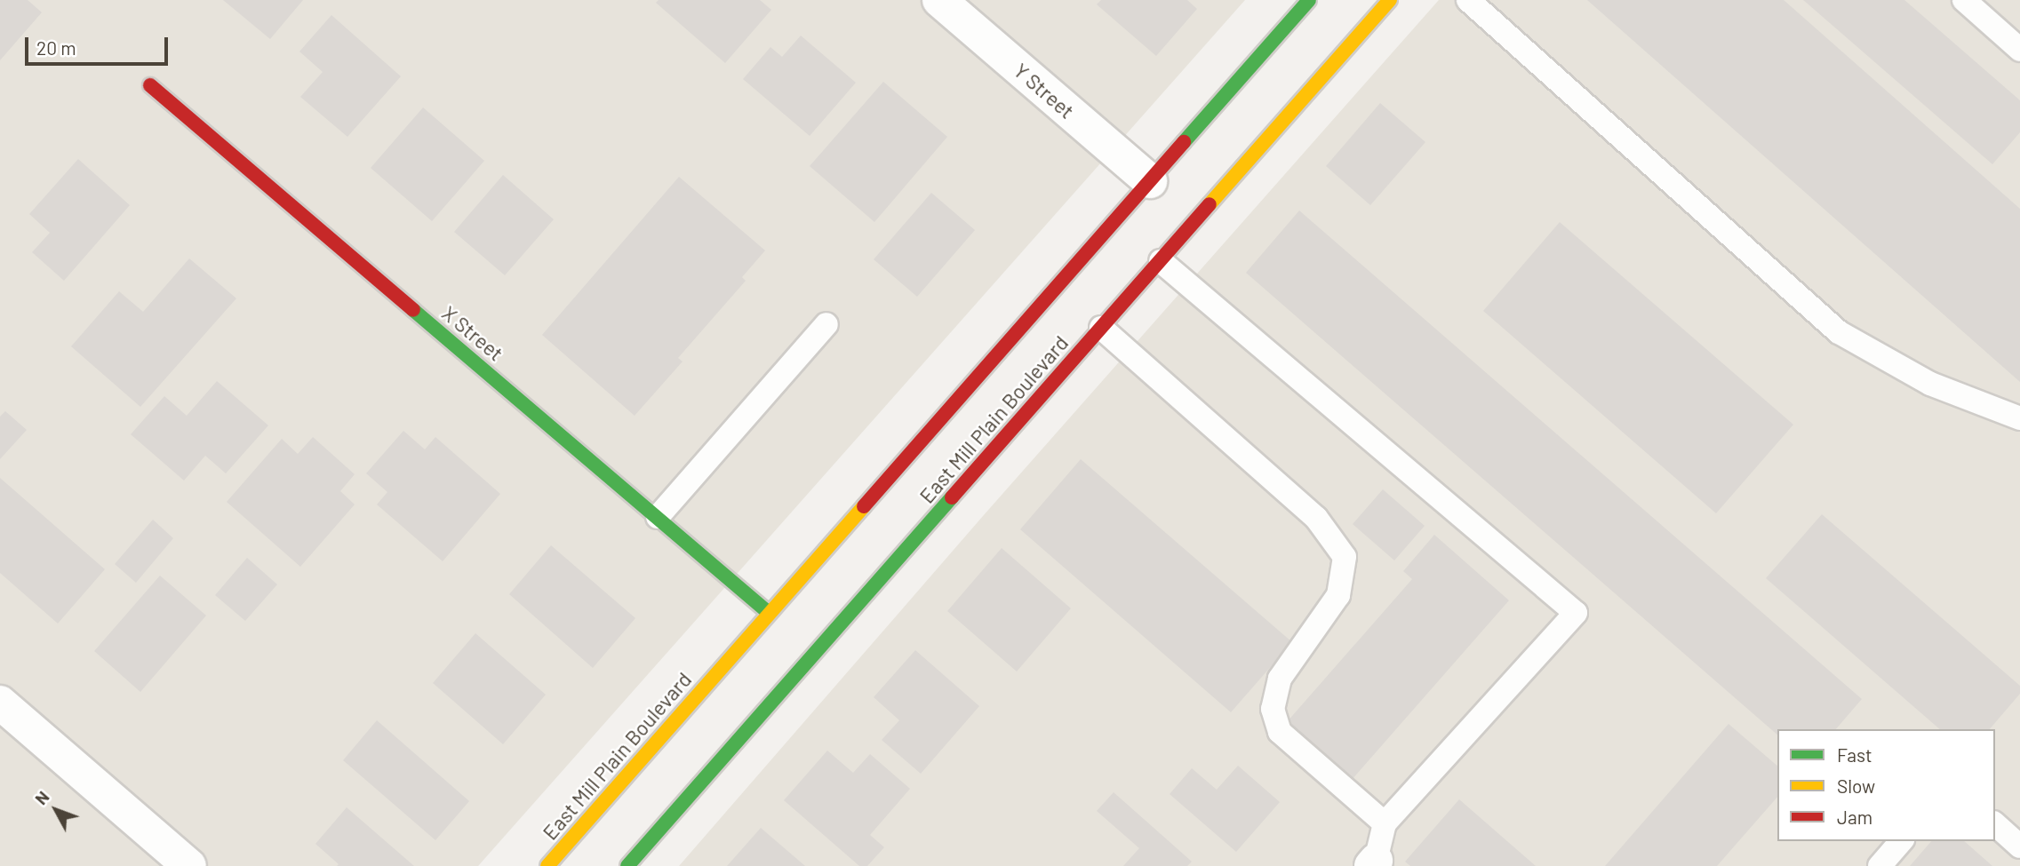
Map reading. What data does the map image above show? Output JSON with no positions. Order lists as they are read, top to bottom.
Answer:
{
  "streets": {
    "main road": ["X Street", "East Mill Plain Boulevard"],
    "street": ["Y Street"]
  },
  "crossings": [
    ["Y Street", "East Mill Plain Boulevard"],
    ["X Street", "East Mill Plain Boulevard"]
  ],
  "legend": ["Fast", "Slow", "Jam"],
  "scale_bar": "20 m",
  "north": "top left"
}
